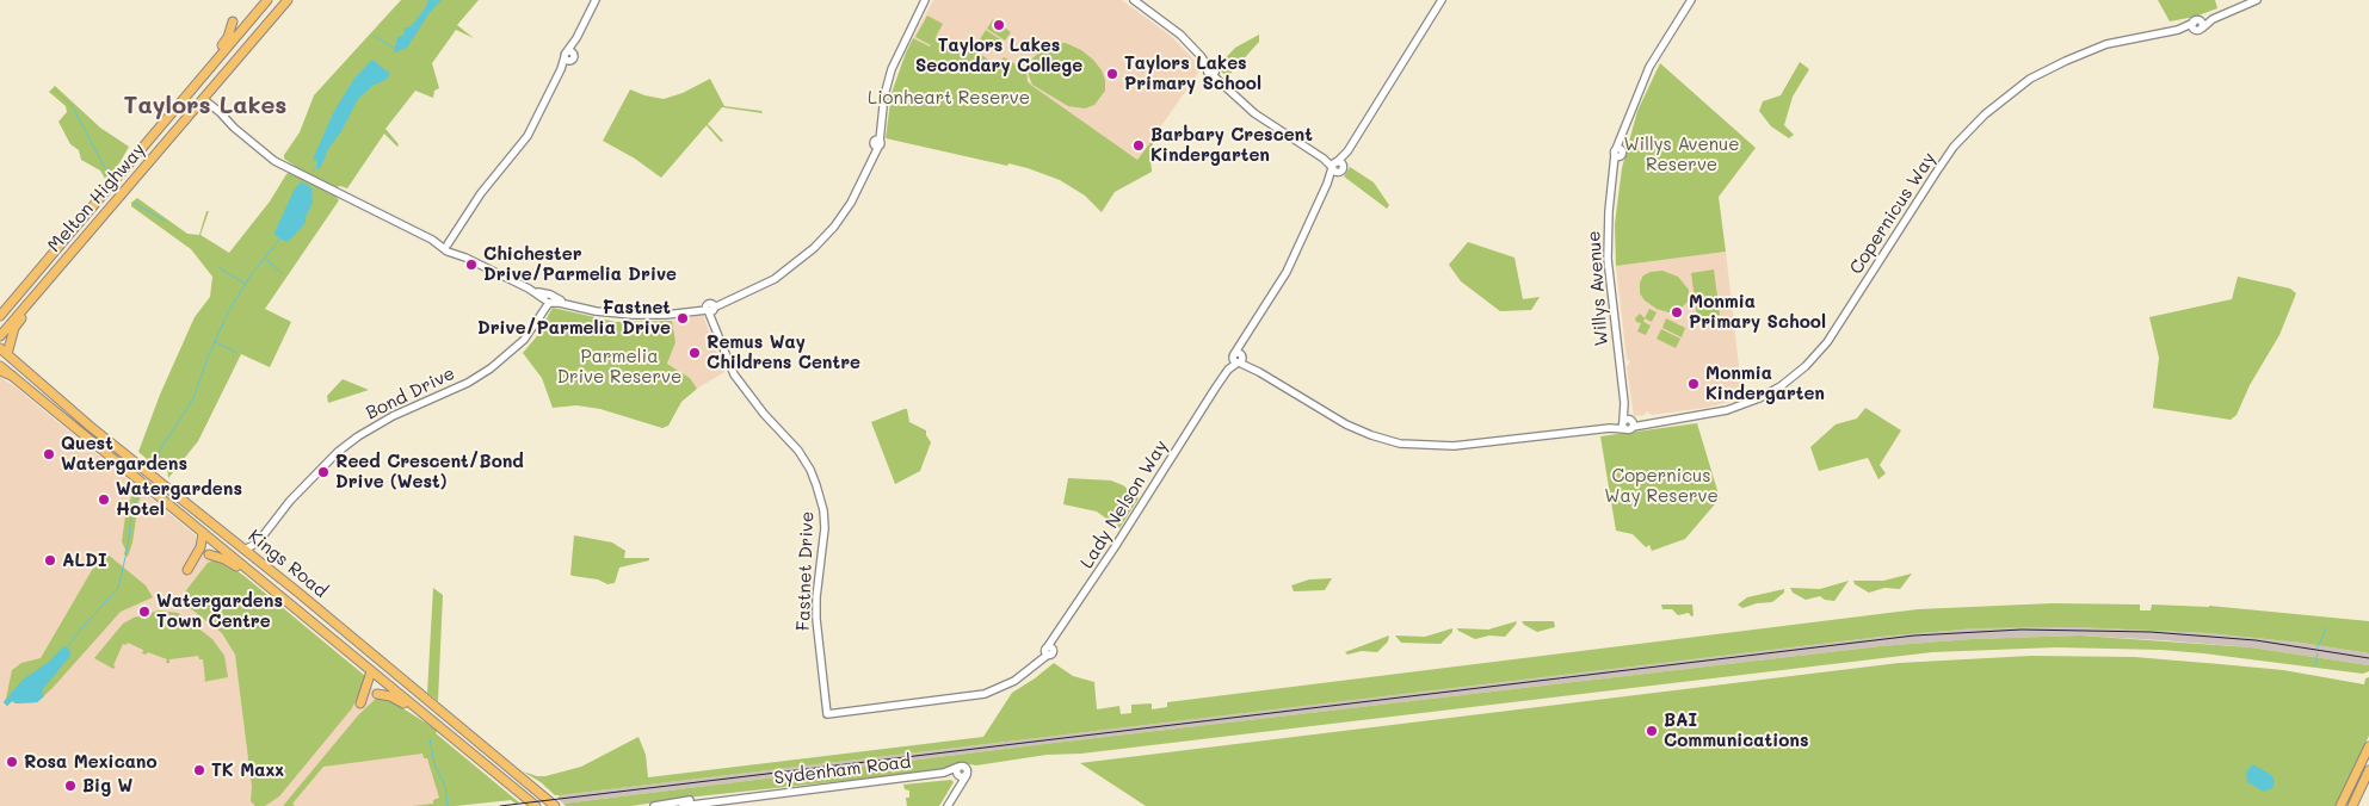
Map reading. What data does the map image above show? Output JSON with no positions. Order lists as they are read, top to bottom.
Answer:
{
  "streets": {
    "main road": ["Melton Highway", "Kings Road"],
    "street": [
      "Copernicus Way",
      "Willys Avenue",
      "Bond Drive",
      "Lady Nelson Way",
      "Fastnet Drive",
      "Sydenham Road"
    ]
  },
  "crossings": [
    ["Copernicus Way", "Willys Avenue"],
    ["Copernicus Way", "Lady Nelson Way"],
    ["Lady Nelson Way", "Fastnet Drive"]
  ],
  "districts": ["Taylors Lakes"],
  "parks": [
    "Lionheart Reserve",
    "Willys Avenue Reserve",
    "Parmelia Drive Reserve",
    "Copernicus Way Reserve"
  ],
  "places": [
    "Taylors Lakes Secondary College",
    "Taylors Lakes Primary School",
    "Barbary Crescent Kindergarten",
    "Chichester Drive/Parmelia Drive",
    "Monmia Primary School",
    "Fastnet Drive/Parmelia Drive",
    "Remus Way Childrens Centre",
    "Monmia Kindergarten",
    "Quest Watergardens",
    "Reed Crescent/Bond Drive (West)",
    "Watergardens Hotel",
    "ALDI",
    "Watergardens Town Centre",
    "BAI Communications",
    "Rosa Mexicano",
    "TK Maxx",
    "Big W"
  ]
}
